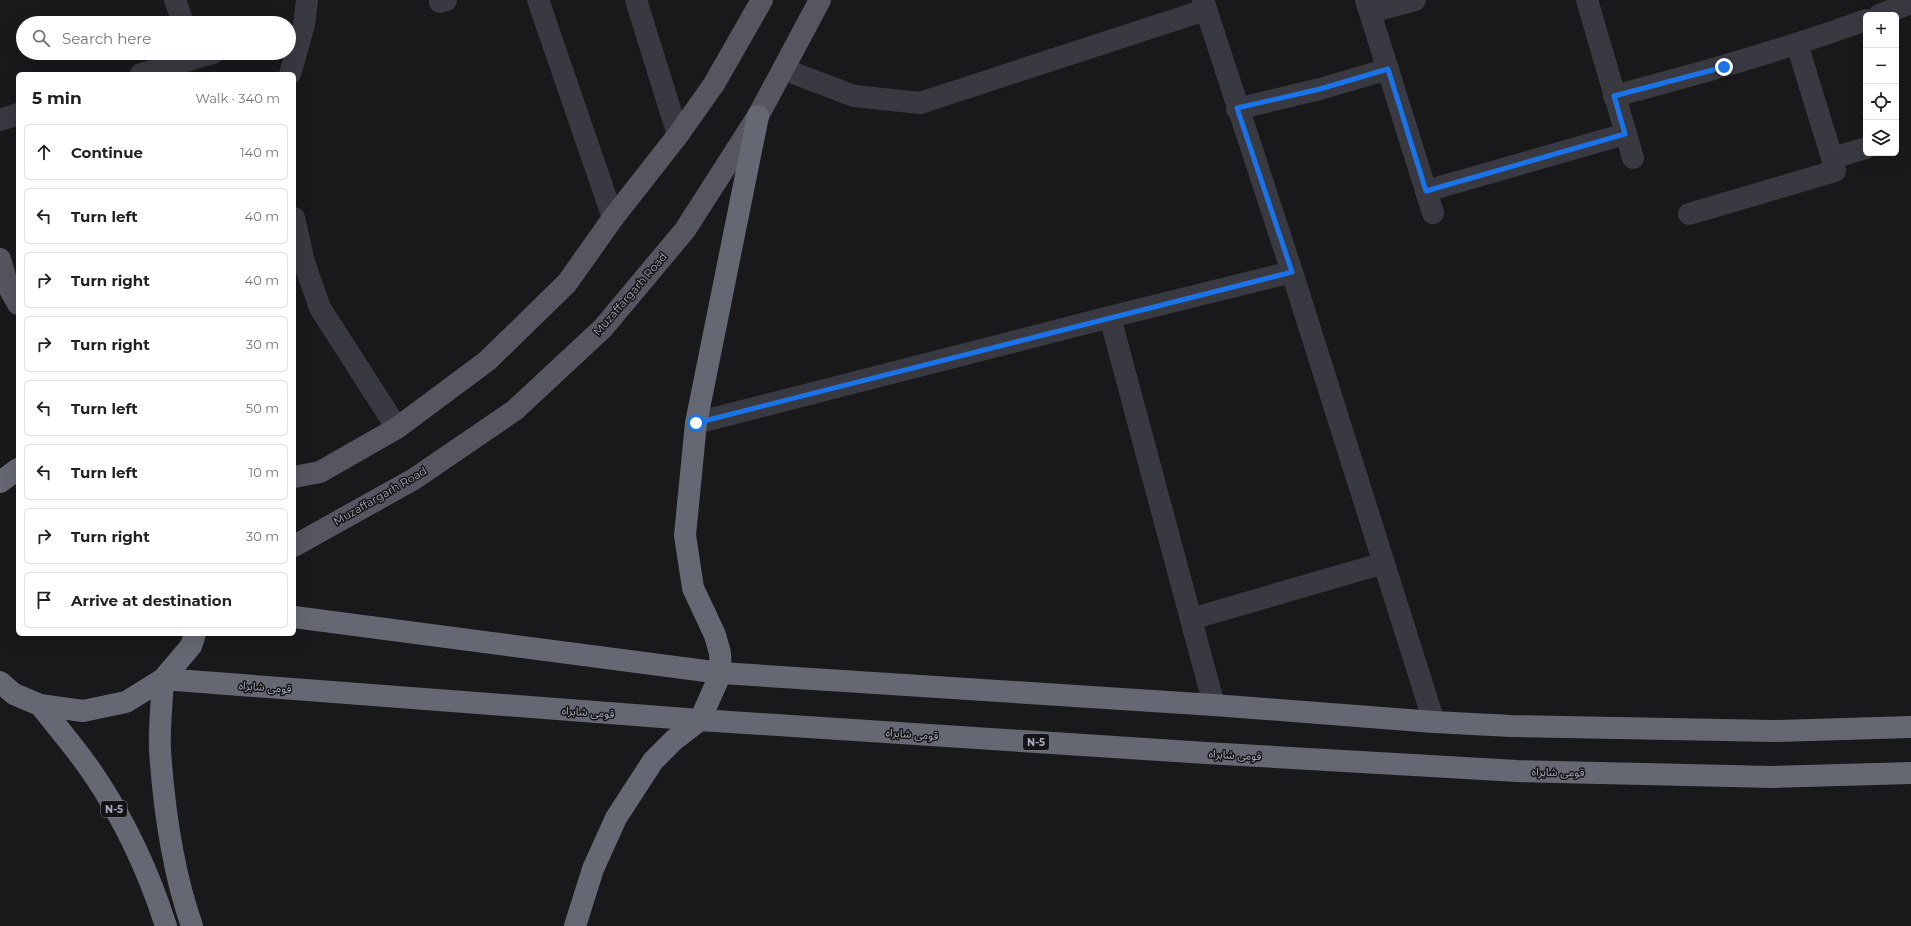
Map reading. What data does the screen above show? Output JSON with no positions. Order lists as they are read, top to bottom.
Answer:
{
  "streets": {
    "highway": ["قومی شاہراہ", "N-5"],
    "main road": ["Muzaffargarh Road"]
  },
  "page": {
    "map_buttons": ["+", "−"],
    "search": "Search here",
    "heading": ["5 min", "Walk · 340 m"],
    "list": [
      ["Continue", "140 m"],
      ["Turn left", "40 m"],
      ["Turn right", "40 m"],
      ["Turn right", "30 m"],
      ["Turn left", "50 m"],
      ["Turn left", "10 m"],
      ["Turn right", "30 m"],
      "Arrive at destination"
    ]
  }
}
